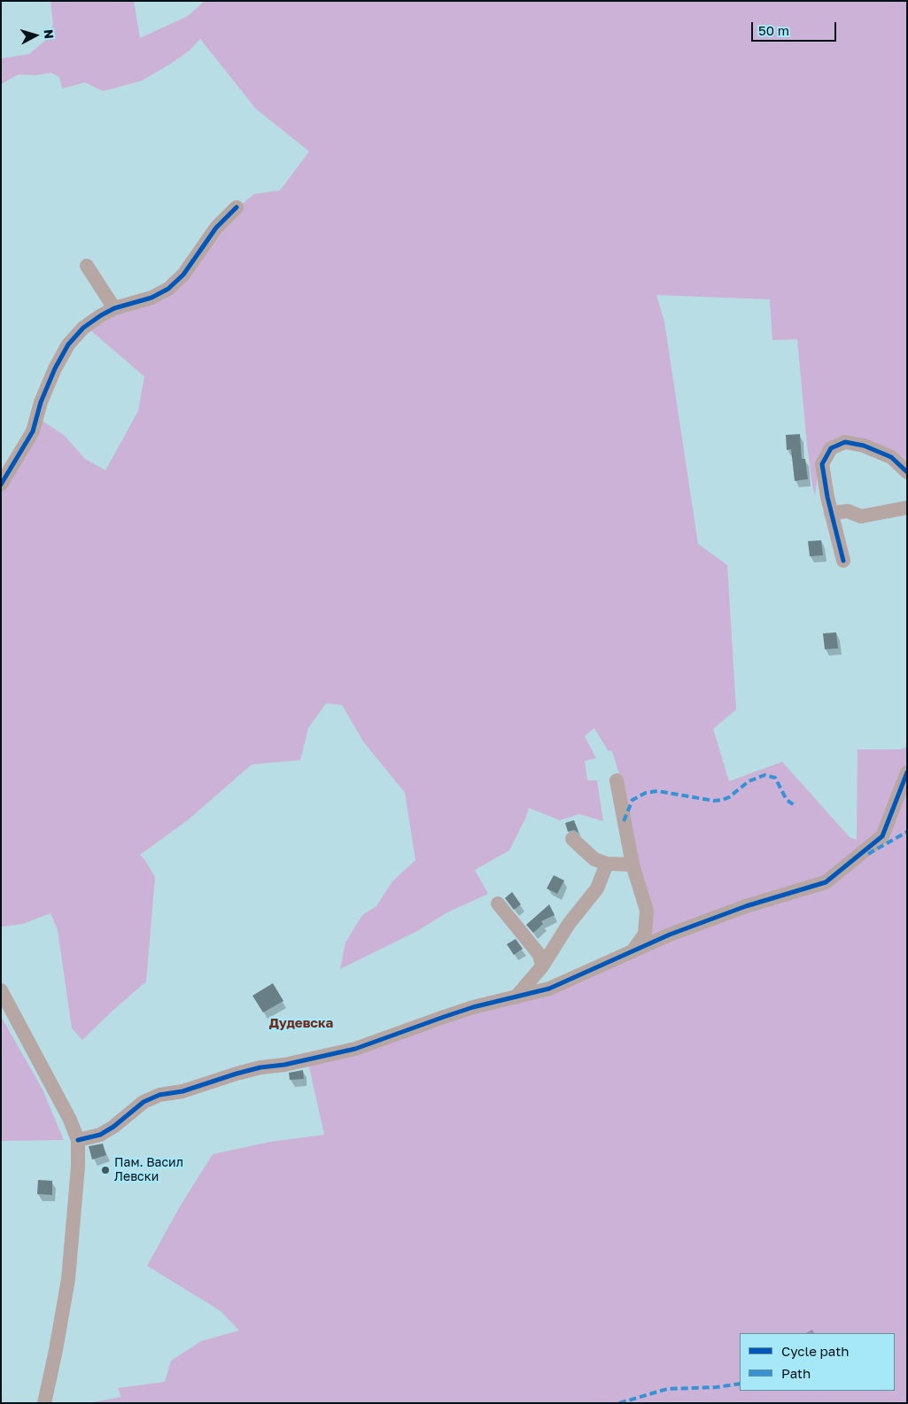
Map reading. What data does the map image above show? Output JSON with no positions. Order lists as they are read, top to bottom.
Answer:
{
  "districts": ["Дудевска"],
  "places": ["Пам. Васил Левски"],
  "legend": ["Cycle path", "Path"],
  "scale_bar": "50 m",
  "north": "right"
}
